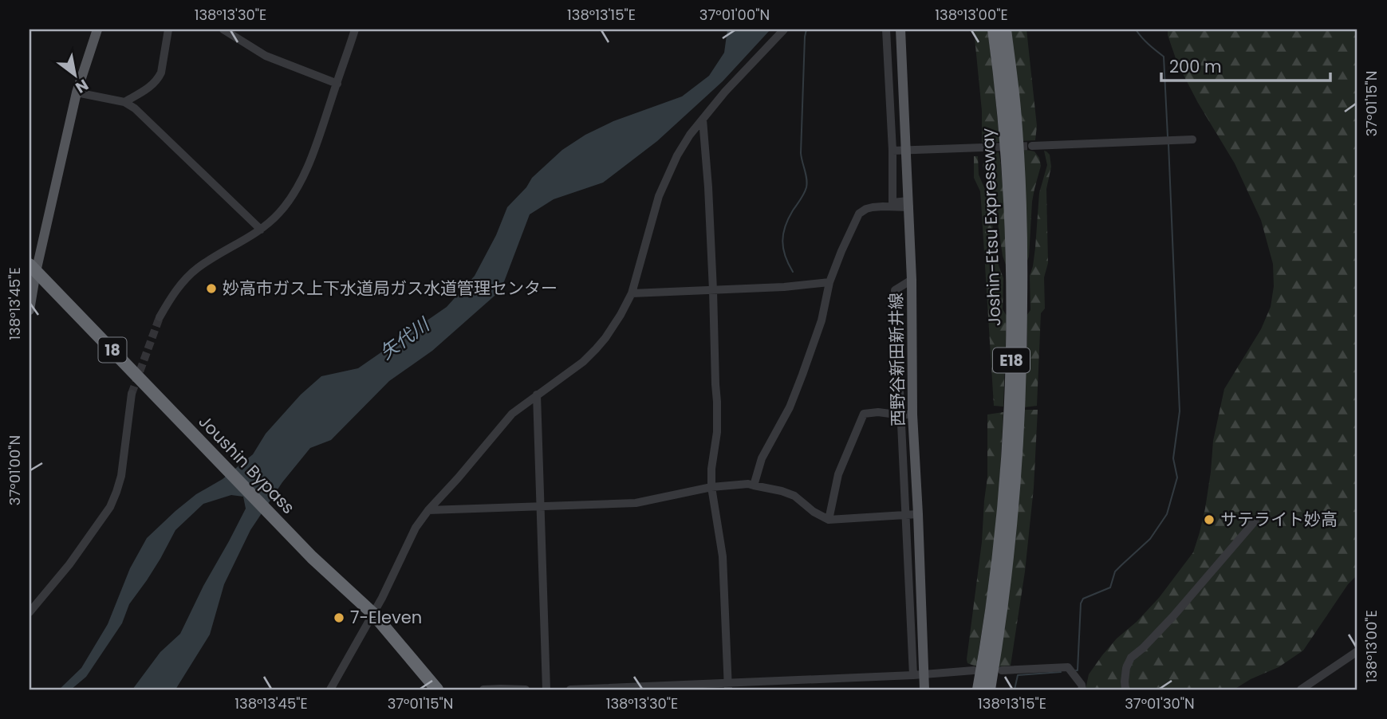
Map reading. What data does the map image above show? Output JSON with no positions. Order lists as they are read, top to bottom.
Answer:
{
  "streets": {
    "highway": [
      "Joshin-Etsu Expressway",
      "18",
      "E18",
      "Joushin Bypass"
    ],
    "main road": ["西野谷新田新井線"]
  },
  "water": ["矢代川"],
  "places": ["妙高市ガス上下水道局ガス水道管理センター", "サテライト妙高", "7-Eleven"],
  "scale_bar": "200 m",
  "north": "bottom right",
  "coordinates": [
    "138°13'30\"E",
    "138°13'15\"E",
    "37°01'00\"N",
    "138°13'00\"E",
    "37°01'15\"N",
    "138°13'45\"E",
    "37°01'30\"N"
  ]
}
